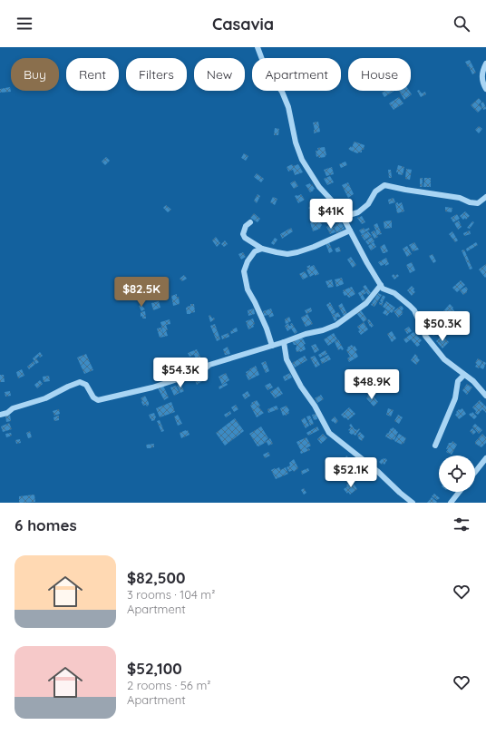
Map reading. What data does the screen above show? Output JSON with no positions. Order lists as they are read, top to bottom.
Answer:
{
  "page": {
    "header": "Casavia",
    "chip": [
      "Buy",
      "Rent",
      "Filters",
      "New",
      "Apartment",
      "House"
    ],
    "price": [
      "$41K",
      "$82.5K",
      "$50.3K",
      "$54.3K",
      "$48.9K",
      "$52.1K"
    ],
    "heading": "6 homes",
    "list": [
      {
        "name": "$82,500",
        "note": "3 rooms · 104 m² · Apartment"
      },
      {
        "name": "$52,100",
        "note": "2 rooms · 56 m² · Apartment"
      }
    ]
  }
}
